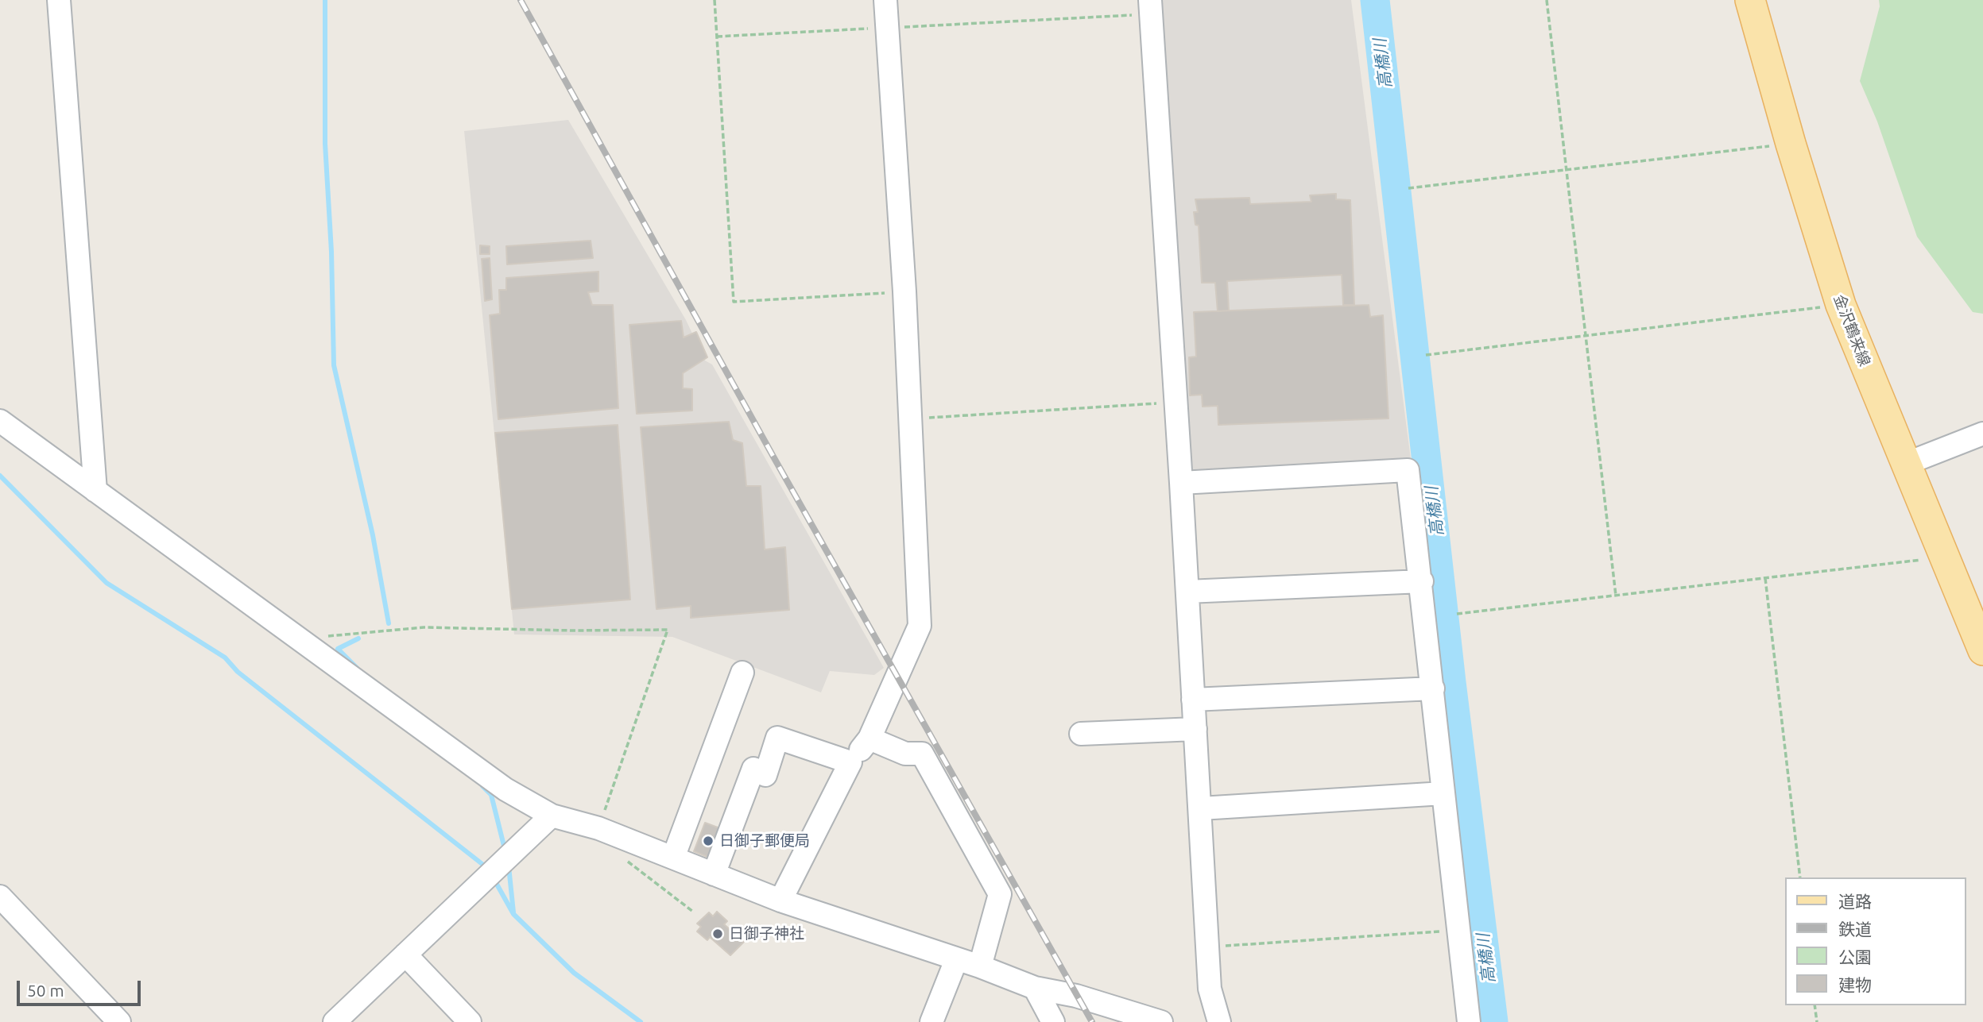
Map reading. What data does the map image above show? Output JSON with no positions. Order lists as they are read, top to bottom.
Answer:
{
  "streets": {
    "main road": ["金沢鶴来線"]
  },
  "water": ["高橋川"],
  "places": ["日御子郵便局", "日御子神社"],
  "legend": [
    "道路",
    "鉄道",
    "公園",
    "建物"
  ],
  "scale_bar": "50 m"
}
